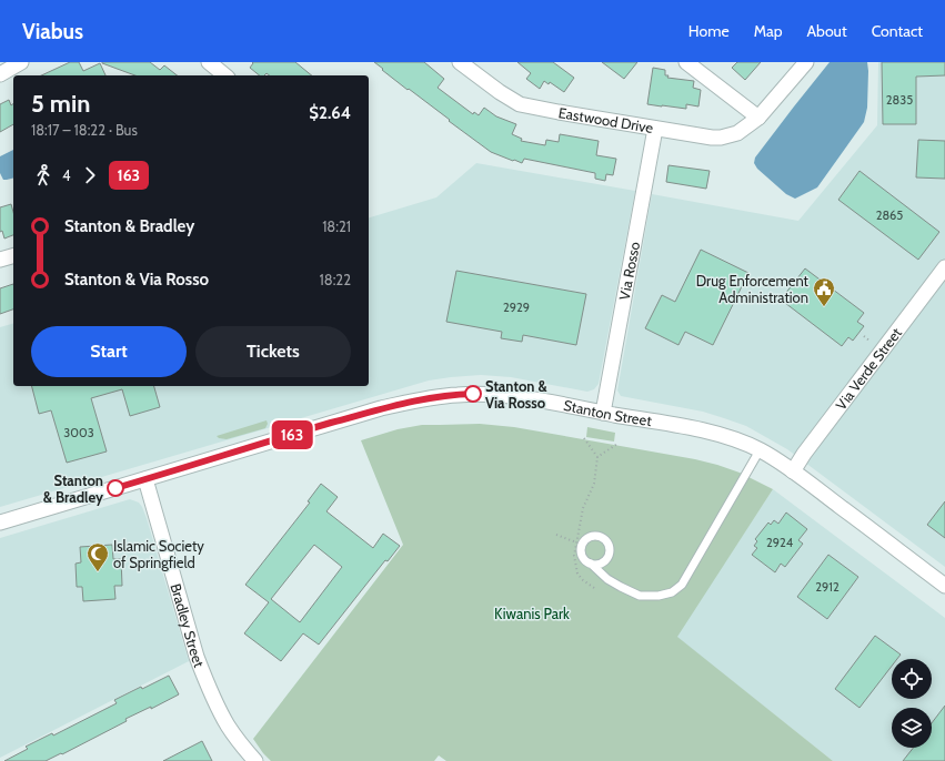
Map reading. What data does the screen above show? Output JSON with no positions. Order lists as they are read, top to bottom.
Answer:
{
  "streets": {
    "street": [
      "Eastwood Drive",
      "Via Rosso",
      "Via Verde Street",
      "Stanton Street",
      "Bradley Street"
    ]
  },
  "crossings": [
    ["Eastwood Drive", "Via Rosso"],
    ["Via Rosso", "Stanton Street"],
    ["Via Verde Street", "Stanton Street"],
    ["Stanton Street", "Bradley Street"]
  ],
  "parks": ["Kiwanis Park"],
  "places": {
    "public building": ["Drug Enforcement Administration"],
    "other": ["Stanton & Via Rosso", "Stanton & Bradley"],
    "mosque": ["Islamic Society of Springfield"]
  },
  "lines": ["bus line 163"],
  "house_numbers": [
    "2835",
    "2865",
    "2929",
    "3003",
    "2924",
    "2912"
  ],
  "page": {
    "header": "Viabus",
    "nav": [
      "Home",
      "Map",
      "About",
      "Contact"
    ],
    "on_map": "163",
    "heading": ["5 min", "18:17 – 18:22 · Bus", "$2.64"],
    "legs": ["4", "163"],
    "list": [
      {
        "name": "Stanton & Bradley",
        "value": "18:21"
      },
      {
        "name": "Stanton & Via Rosso",
        "value": "18:22"
      }
    ],
    "buttons": ["Start", "Tickets"]
  }
}
